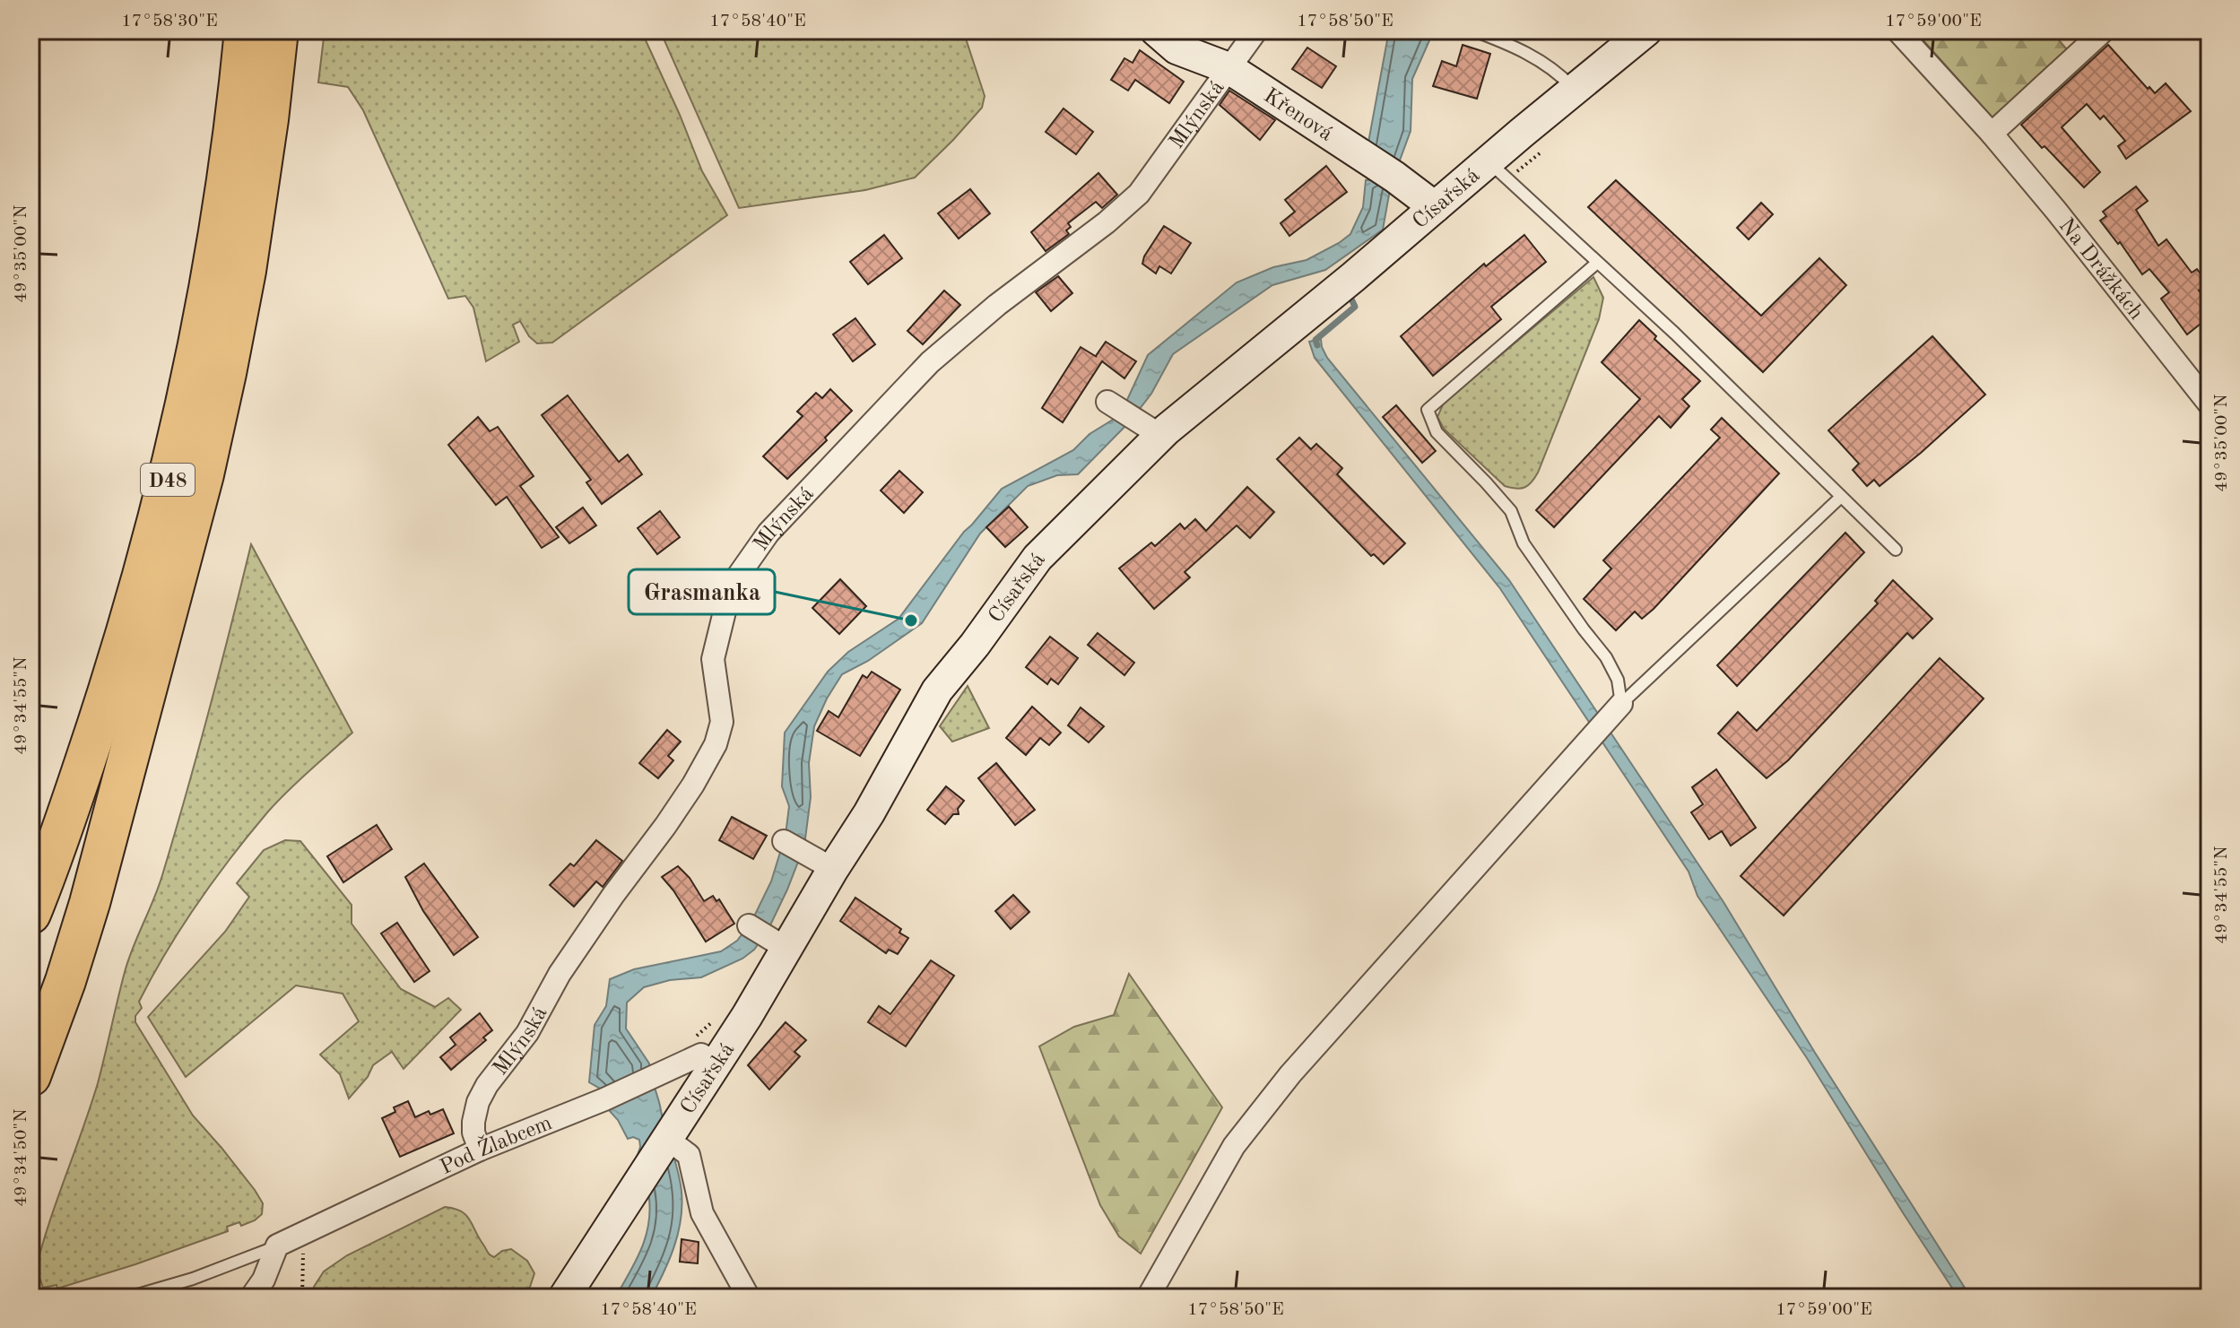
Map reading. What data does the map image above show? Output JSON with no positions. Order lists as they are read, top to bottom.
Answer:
{
  "streets": {
    "highway": ["D48"],
    "street": [
      "Křenová",
      "Mlýnská",
      "Císařská",
      "Na Drážkách",
      "Pod Žlabcem"
    ]
  },
  "crossings": [
    ["Křenová", "Mlýnská"],
    ["Křenová", "Císařská"],
    ["Mlýnská", "Pod Žlabcem"],
    ["Císařská", "Pod Žlabcem"]
  ],
  "places": ["Grasmanka"],
  "coordinates": [
    "17°58'30\"E",
    "17°58'40\"E",
    "17°58'50\"E",
    "17°59'00\"E",
    "49°35'00\"N",
    "49°34'55\"N",
    "49°34'50\"N"
  ]
}
